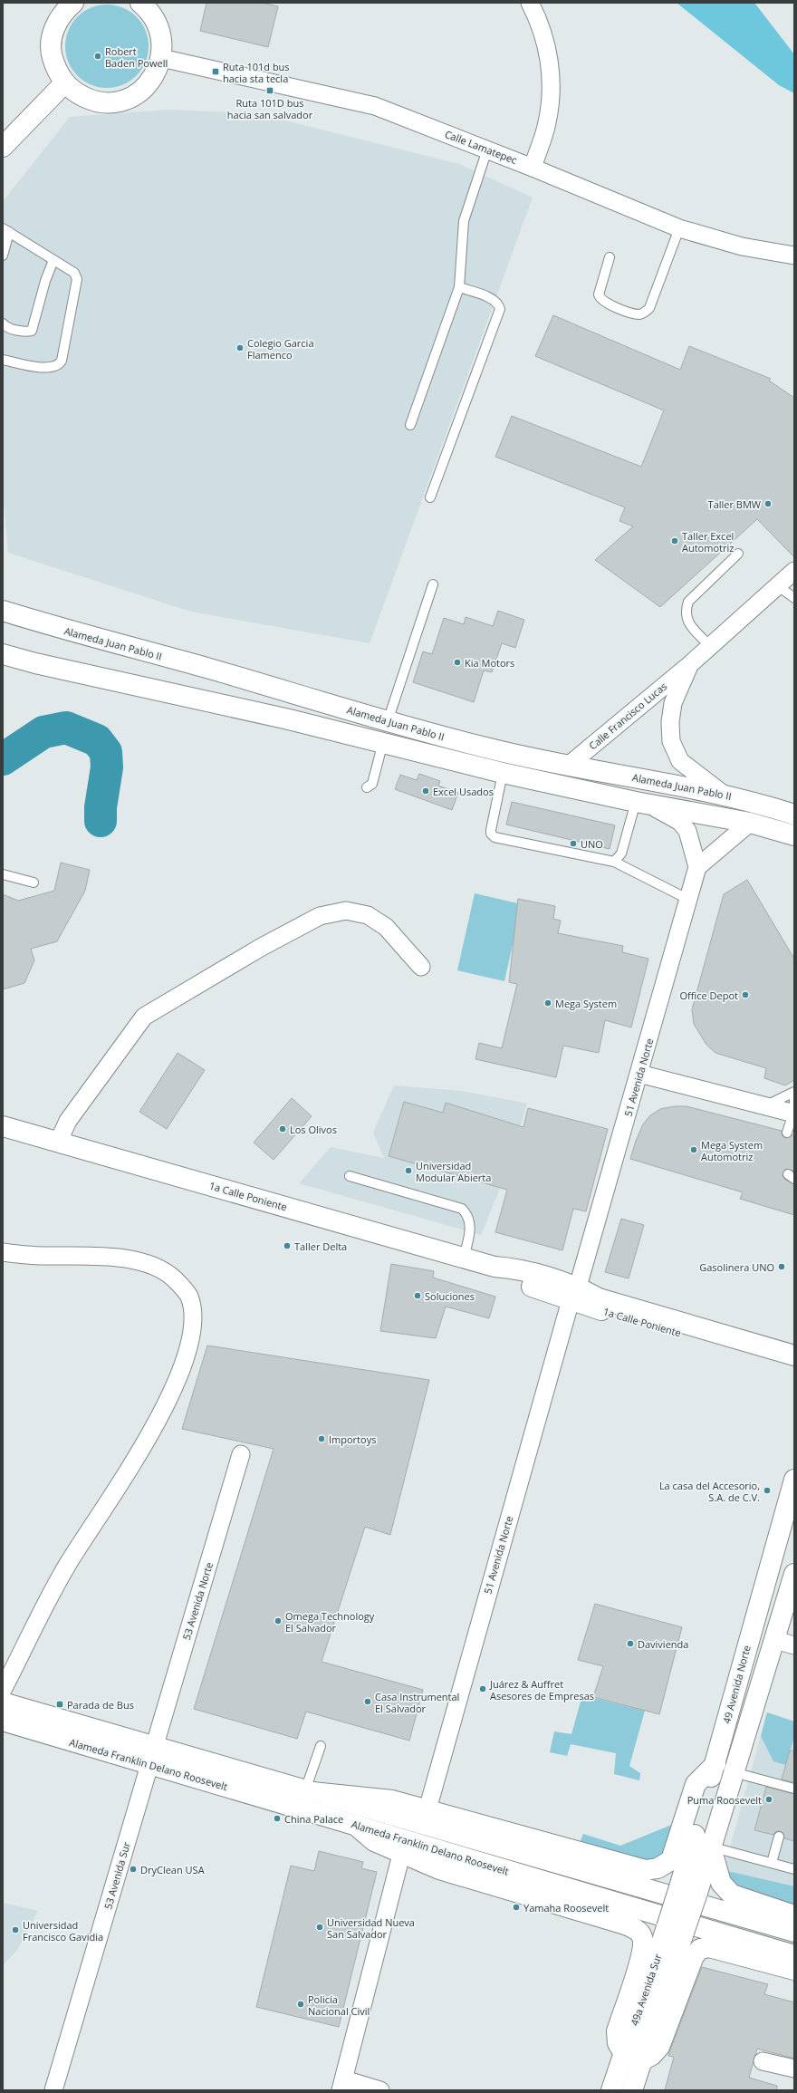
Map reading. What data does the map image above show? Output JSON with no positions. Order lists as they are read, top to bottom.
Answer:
{
  "streets": {
    "main road": [
      "Alameda Juan Pablo II",
      "1a Calle Poniente",
      "49 Avenida Norte",
      "Alameda Franklin Delano Roosevelt",
      "49a Avenida Sur"
    ],
    "street": [
      "Calle Lamatepec",
      "Calle Francisco Lucas",
      "51 Avenida Norte",
      "53 Avenida Norte",
      "53 Avenida Sur"
    ]
  },
  "crossings": [
    ["Alameda Juan Pablo II", "Calle Francisco Lucas"],
    ["51 Avenida Norte", "1a Calle Poniente"],
    ["53 Avenida Norte", "Alameda Franklin Delano Roosevelt"],
    ["53 Avenida Norte", "53 Avenida Sur"],
    ["49 Avenida Norte", "49a Avenida Sur"],
    ["Alameda Franklin Delano Roosevelt", "53 Avenida Sur"]
  ],
  "places": {
    "other": [
      "Robert Baden Powell",
      "Colegio Garcia Flamenco",
      "Taller BMW",
      "Taller Excel Automotriz",
      "Kia Motors",
      "Excel Usados",
      "UNO",
      "Office Depot",
      "Mega System",
      "Los Olivos",
      "Mega System Automotriz",
      "Universidad Modular Abierta",
      "Taller Delta",
      "Gasolinera UNO",
      "Soluciones",
      "Importoys",
      "La casa del Accesorio, S.A. de C.V.",
      "Omega Technology El Salvador",
      "Davivienda",
      "Juárez & Auffret Asesores de Empresas",
      "Casa Instrumental El Salvador",
      "Puma Roosevelt",
      "China Palace",
      "DryClean USA",
      "Yamaha Roosevelt",
      "Universidad Nueva San Salvador",
      "Universidad Francisco Gavidia",
      "Policía Nacional Civil"
    ],
    "transit": ["Ruta 101d bus hacia sta tecla", "Ruta 101D bus hacia san salvador", "Parada de Bus"]
  }
}
